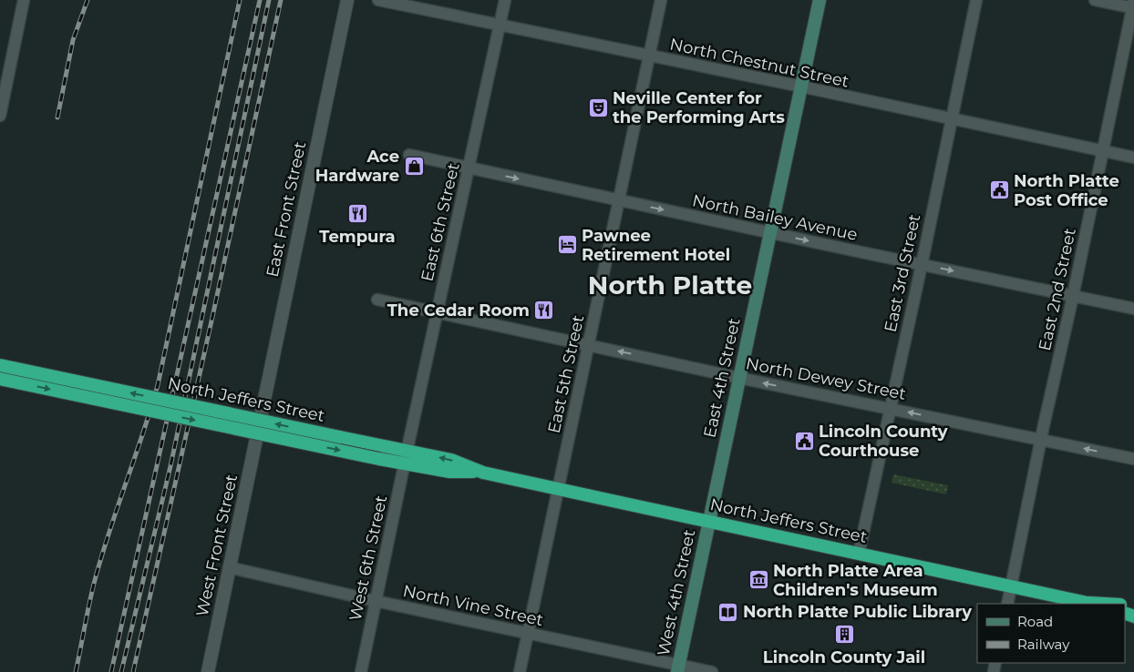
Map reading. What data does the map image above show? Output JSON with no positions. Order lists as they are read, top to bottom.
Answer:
{
  "streets": {
    "highway": ["North Jeffers Street"],
    "main road": ["East 4th Street", "West 4th Street"],
    "street": [
      "North Chestnut Street",
      "East Front Street",
      "North Bailey Avenue",
      "East 6th Street",
      "East 3rd Street",
      "East 2nd Street",
      "East 5th Street",
      "North Dewey Street",
      "West Front Street",
      "West 6th Street",
      "North Vine Street"
    ]
  },
  "crossings": [
    ["North Chestnut Street", "East 6th Street"],
    ["North Chestnut Street", "East 3rd Street"],
    ["North Chestnut Street", "East 2nd Street"],
    ["North Chestnut Street", "East 5th Street"],
    ["North Chestnut Street", "East 4th Street"],
    ["East Front Street", "West Front Street"],
    ["North Bailey Avenue", "East 6th Street"],
    ["North Bailey Avenue", "East 3rd Street"],
    ["North Bailey Avenue", "East 2nd Street"],
    ["North Bailey Avenue", "East 5th Street"],
    ["North Bailey Avenue", "East 4th Street"],
    ["East 6th Street", "North Dewey Street"],
    ["East 6th Street", "North Jeffers Street"],
    ["East 6th Street", "West 6th Street"],
    ["East 3rd Street", "North Dewey Street"],
    ["East 3rd Street", "North Jeffers Street"],
    ["East 2nd Street", "North Dewey Street"],
    ["East 2nd Street", "North Jeffers Street"],
    ["East 5th Street", "North Dewey Street"],
    ["East 5th Street", "North Jeffers Street"],
    ["East 5th Street", "North Vine Street"],
    ["East 4th Street", "North Dewey Street"],
    ["East 4th Street", "North Jeffers Street"],
    ["East 4th Street", "West 4th Street"],
    ["North Jeffers Street", "West 6th Street"],
    ["North Jeffers Street", "West 4th Street"],
    ["West Front Street", "North Vine Street"],
    ["West 6th Street", "North Vine Street"],
    ["West 4th Street", "North Vine Street"]
  ],
  "one_way": ["North Bailey Avenue", "North Dewey Street"],
  "districts": ["North Platte"],
  "places": {
    "theatre": ["Neville Center for the Performing Arts"],
    "shop": ["Ace Hardware"],
    "public building": ["North Platte Post Office", "Lincoln County Courthouse"],
    "restaurant": ["Tempura", "The Cedar Room"],
    "hotel": ["Pawnee Retirement Hotel"],
    "museum": ["North Platte Area Children's Museum"],
    "library": ["North Platte Public Library"],
    "building": ["Lincoln County Jail"]
  },
  "legend": ["Road", "Railway"]
}
